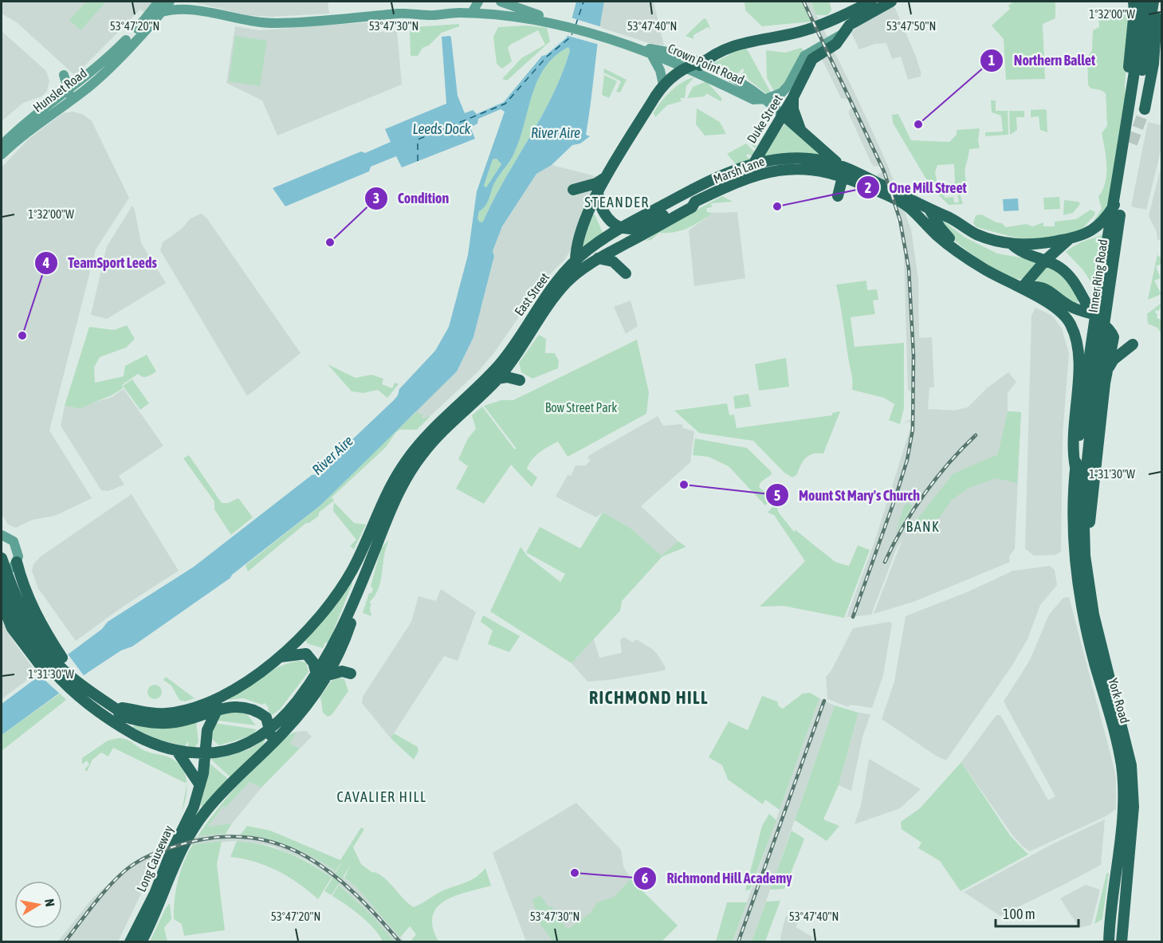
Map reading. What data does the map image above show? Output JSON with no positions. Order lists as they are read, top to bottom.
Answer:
{
  "streets": {
    "highway": [
      "Duke Street",
      "Marsh Lane",
      "Inner Ring Road",
      "East Street",
      "York Road",
      "Long Causeway"
    ],
    "main road": ["Crown Point Road", "Hunslet Road"]
  },
  "crossings": [
    ["Crown Point Road", "Duke Street"],
    ["Duke Street", "Marsh Lane"],
    ["Marsh Lane", "Inner Ring Road"],
    ["Marsh Lane", "East Street"],
    ["Marsh Lane", "York Road"],
    ["Inner Ring Road", "York Road"],
    ["East Street", "Long Causeway"]
  ],
  "districts": [
    "STEANDER",
    "BANK",
    "RICHMOND HILL",
    "CAVALIER HILL"
  ],
  "water": ["Leeds Dock", "River Aire"],
  "parks": ["Bow Street Park"],
  "places": [
    "Northern Ballet",
    "One Mill Street",
    "Condition",
    "TeamSport Leeds",
    "Mount St Mary's Church",
    "Richmond Hill Academy"
  ],
  "scale_bar": "100 m",
  "north": "right",
  "coordinates": [
    "1°32'00\"W",
    "53°47'20\"N",
    "53°47'30\"N",
    "53°47'40\"N",
    "53°47'50\"N",
    "1°31'30\"W"
  ]
}
